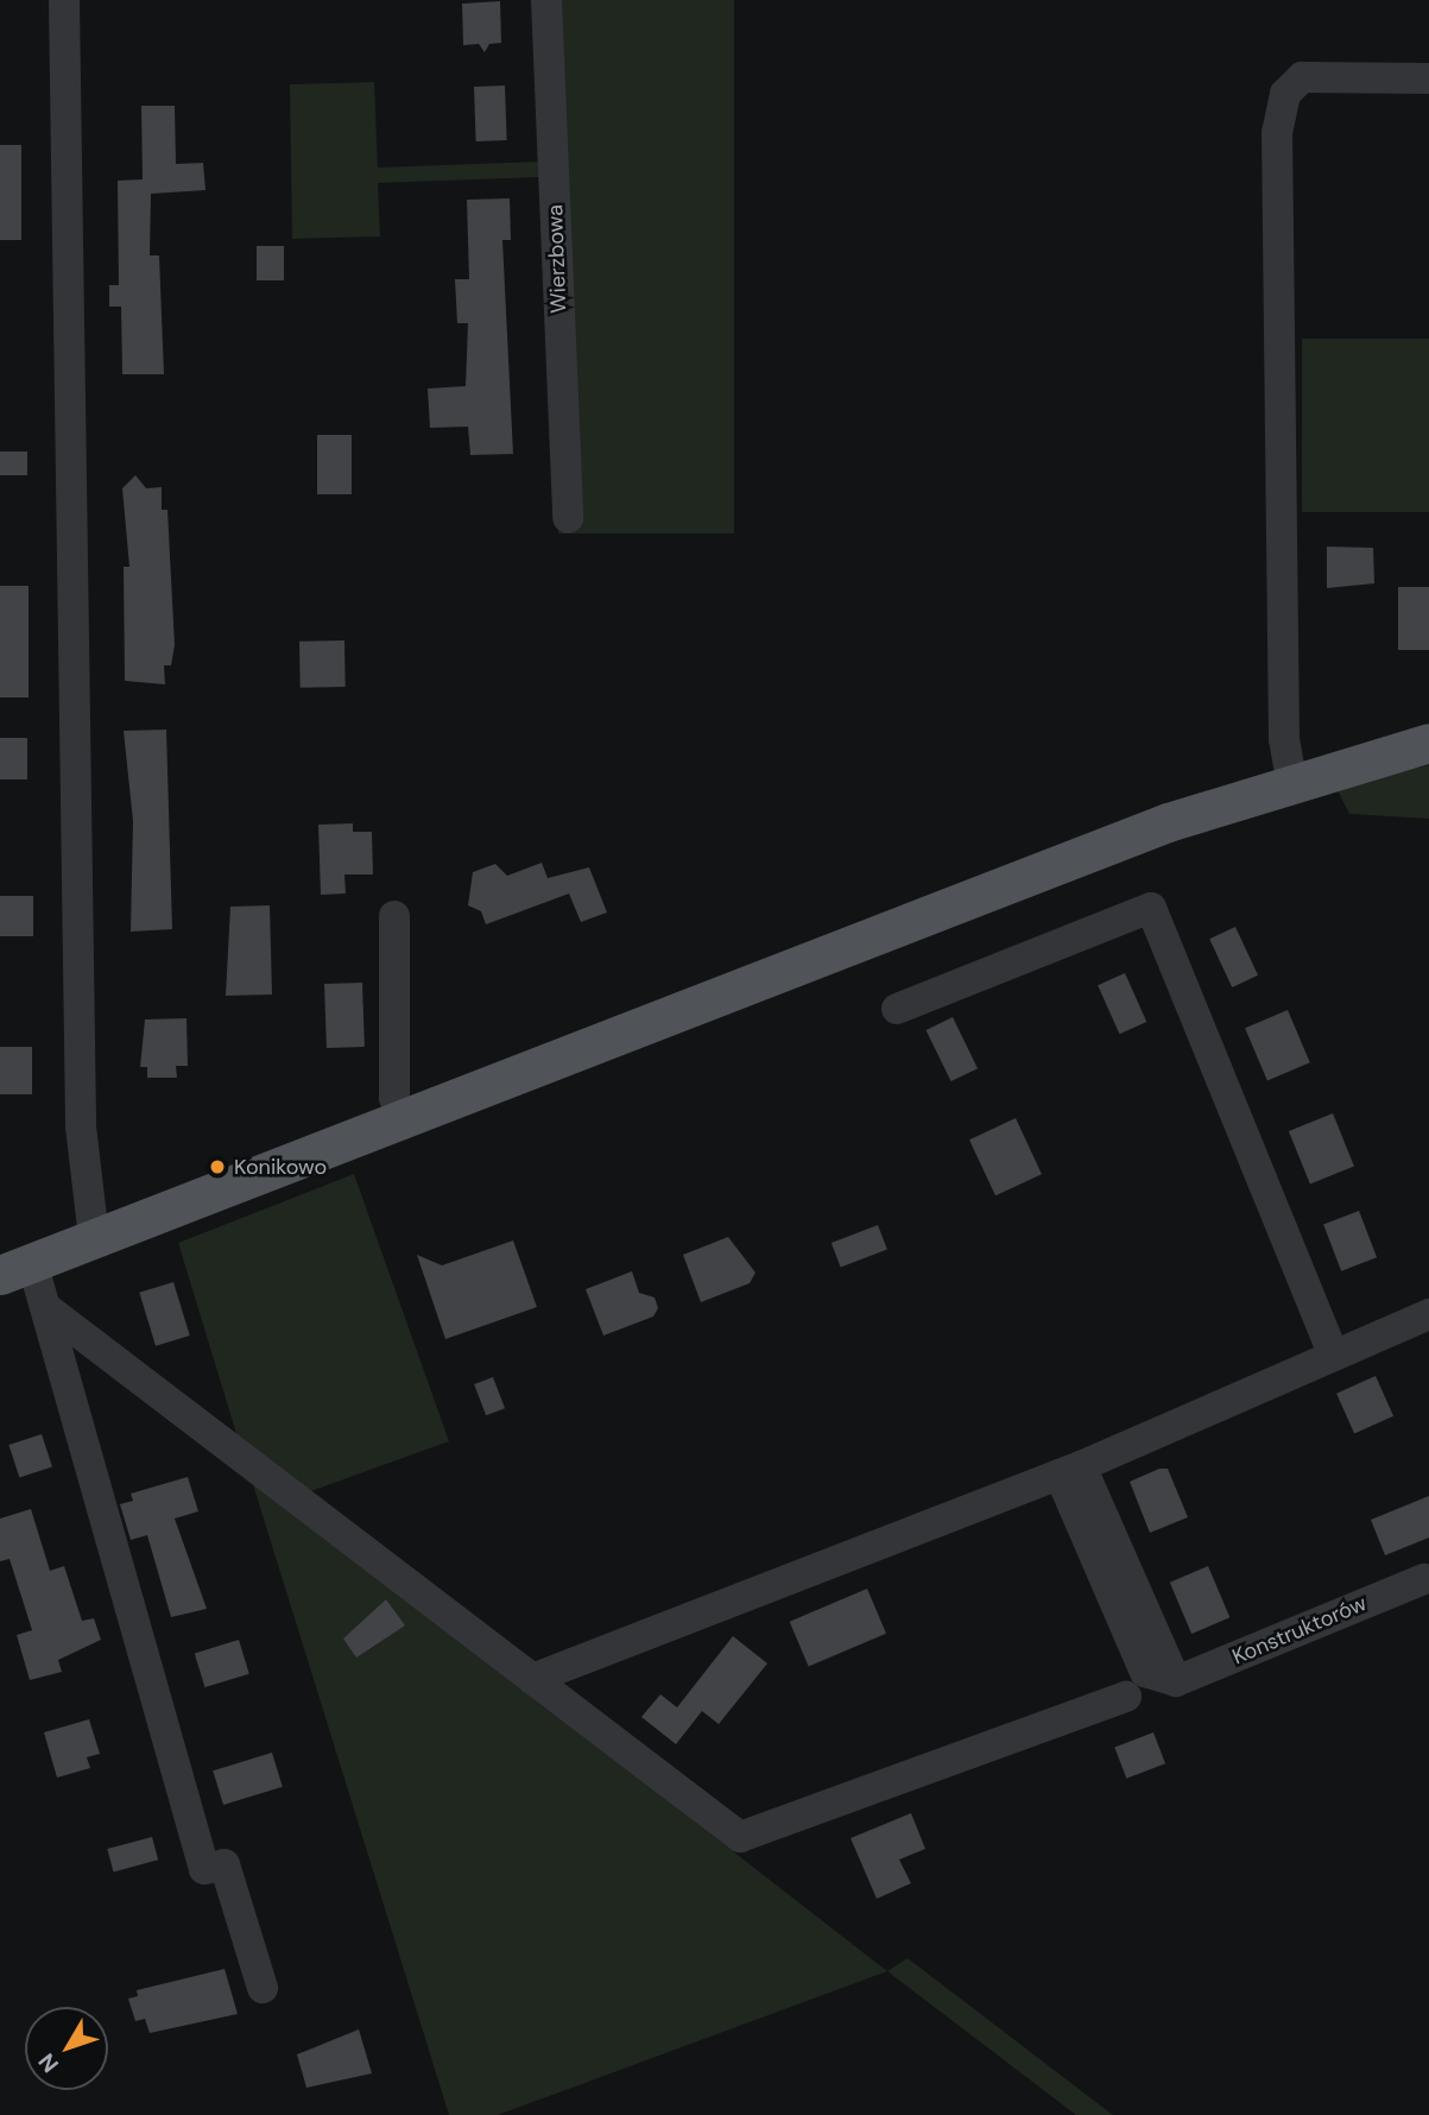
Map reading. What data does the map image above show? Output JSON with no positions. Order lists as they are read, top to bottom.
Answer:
{
  "streets": {
    "street": ["Wierzbowa", "Konstruktorów"]
  },
  "places": ["Konikowo"],
  "north": "bottom left"
}
